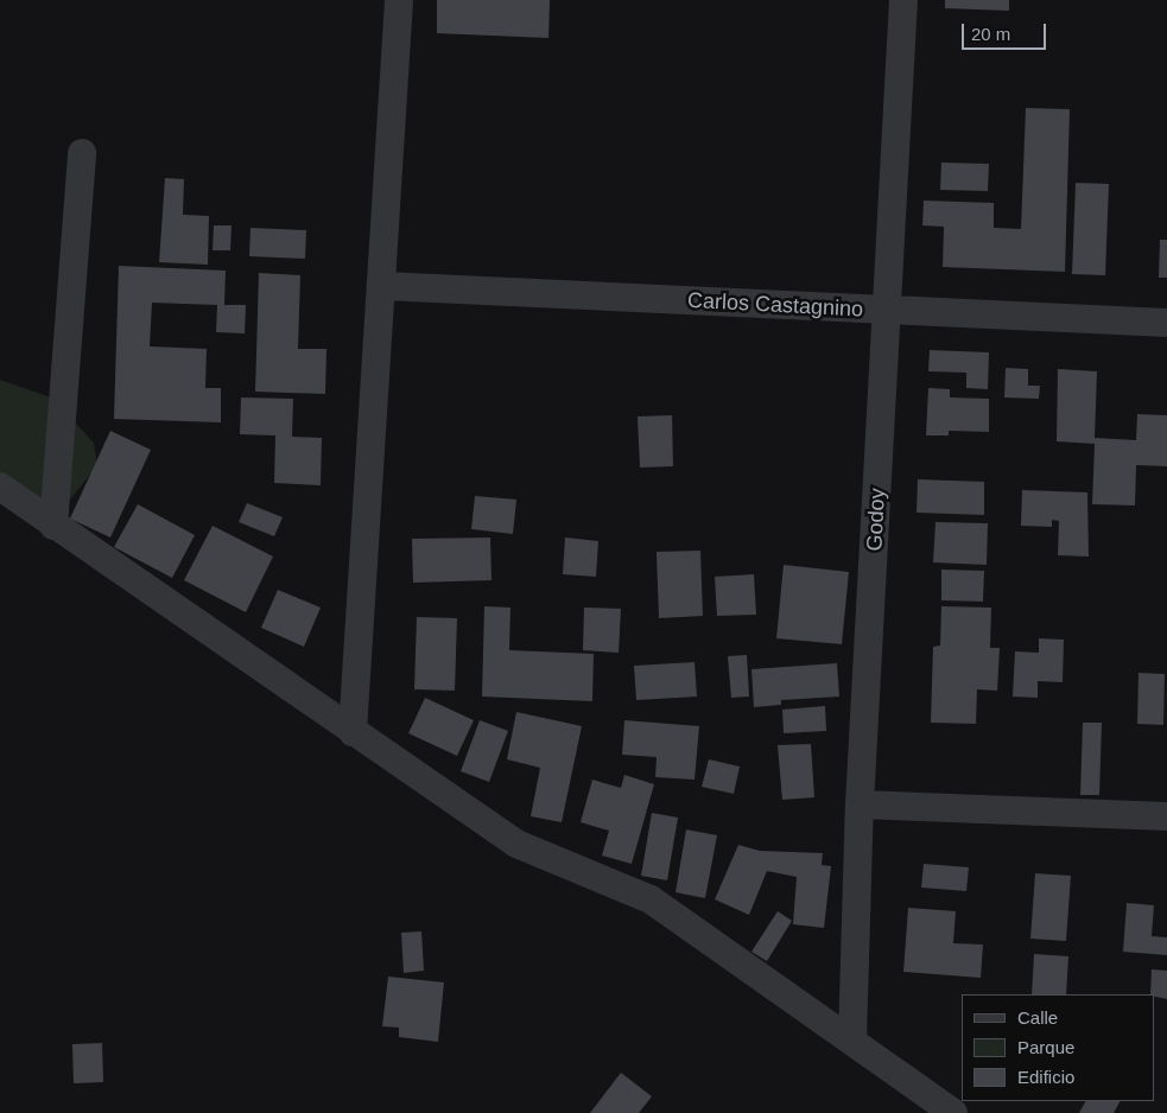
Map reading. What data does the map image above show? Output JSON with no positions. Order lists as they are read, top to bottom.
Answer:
{
  "streets": {
    "street": ["Carlos Castagnino", "Godoy"]
  },
  "crossings": [
    ["Carlos Castagnino", "Godoy"]
  ],
  "legend": ["Calle", "Parque", "Edificio"],
  "scale_bar": "20 m"
}
